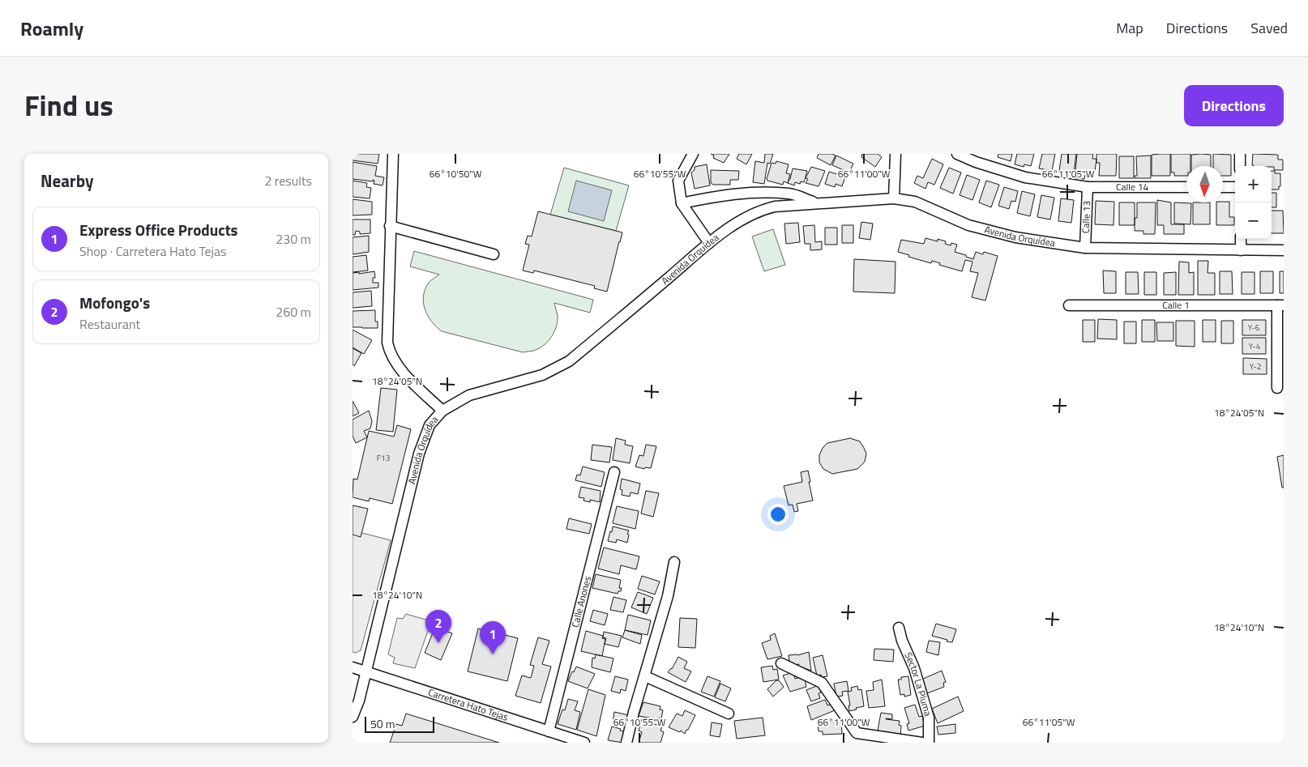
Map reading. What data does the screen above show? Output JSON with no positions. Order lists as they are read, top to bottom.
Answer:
{
  "streets": {
    "street": [
      "Calle 14",
      "Calle 13",
      "Avenida Orquídea",
      "Calle 1",
      "Calle Anones",
      "Sector La Pluma",
      "Carretera Hato Tejas"
    ]
  },
  "crossings": [
    ["Calle 14", "Calle 13"],
    ["Calle 13", "Avenida Orquídea"],
    ["Avenida Orquídea", "Carretera Hato Tejas"],
    ["Calle Anones", "Carretera Hato Tejas"]
  ],
  "house_numbers": [
    "Y-6",
    "Y-4",
    "Y-2",
    "F13"
  ],
  "scale_bar": "50 m",
  "north": "bottom",
  "page": {
    "header": "Roamly",
    "nav": ["Map", "Directions", "Saved"],
    "title": "Find us",
    "buttons": "Directions",
    "heading": ["Nearby", "2 results"],
    "map_buttons": ["+", "−"],
    "list": [
      {
        "mark": "1",
        "name": "Express Office Products",
        "note": "Shop · Carretera Hato Tejas",
        "value": "230 m"
      },
      {
        "mark": "2",
        "name": "Mofongo's",
        "note": "Restaurant",
        "value": "260 m"
      }
    ],
    "pins": ["2", "1"],
    "scale": "50 m"
  },
  "coordinates": [
    "66°10'50\"W",
    "66°10'55\"W",
    "66°11'00\"W",
    "66°11'05\"W",
    "18°24'05\"N",
    "18°24'10\"N"
  ]
}
